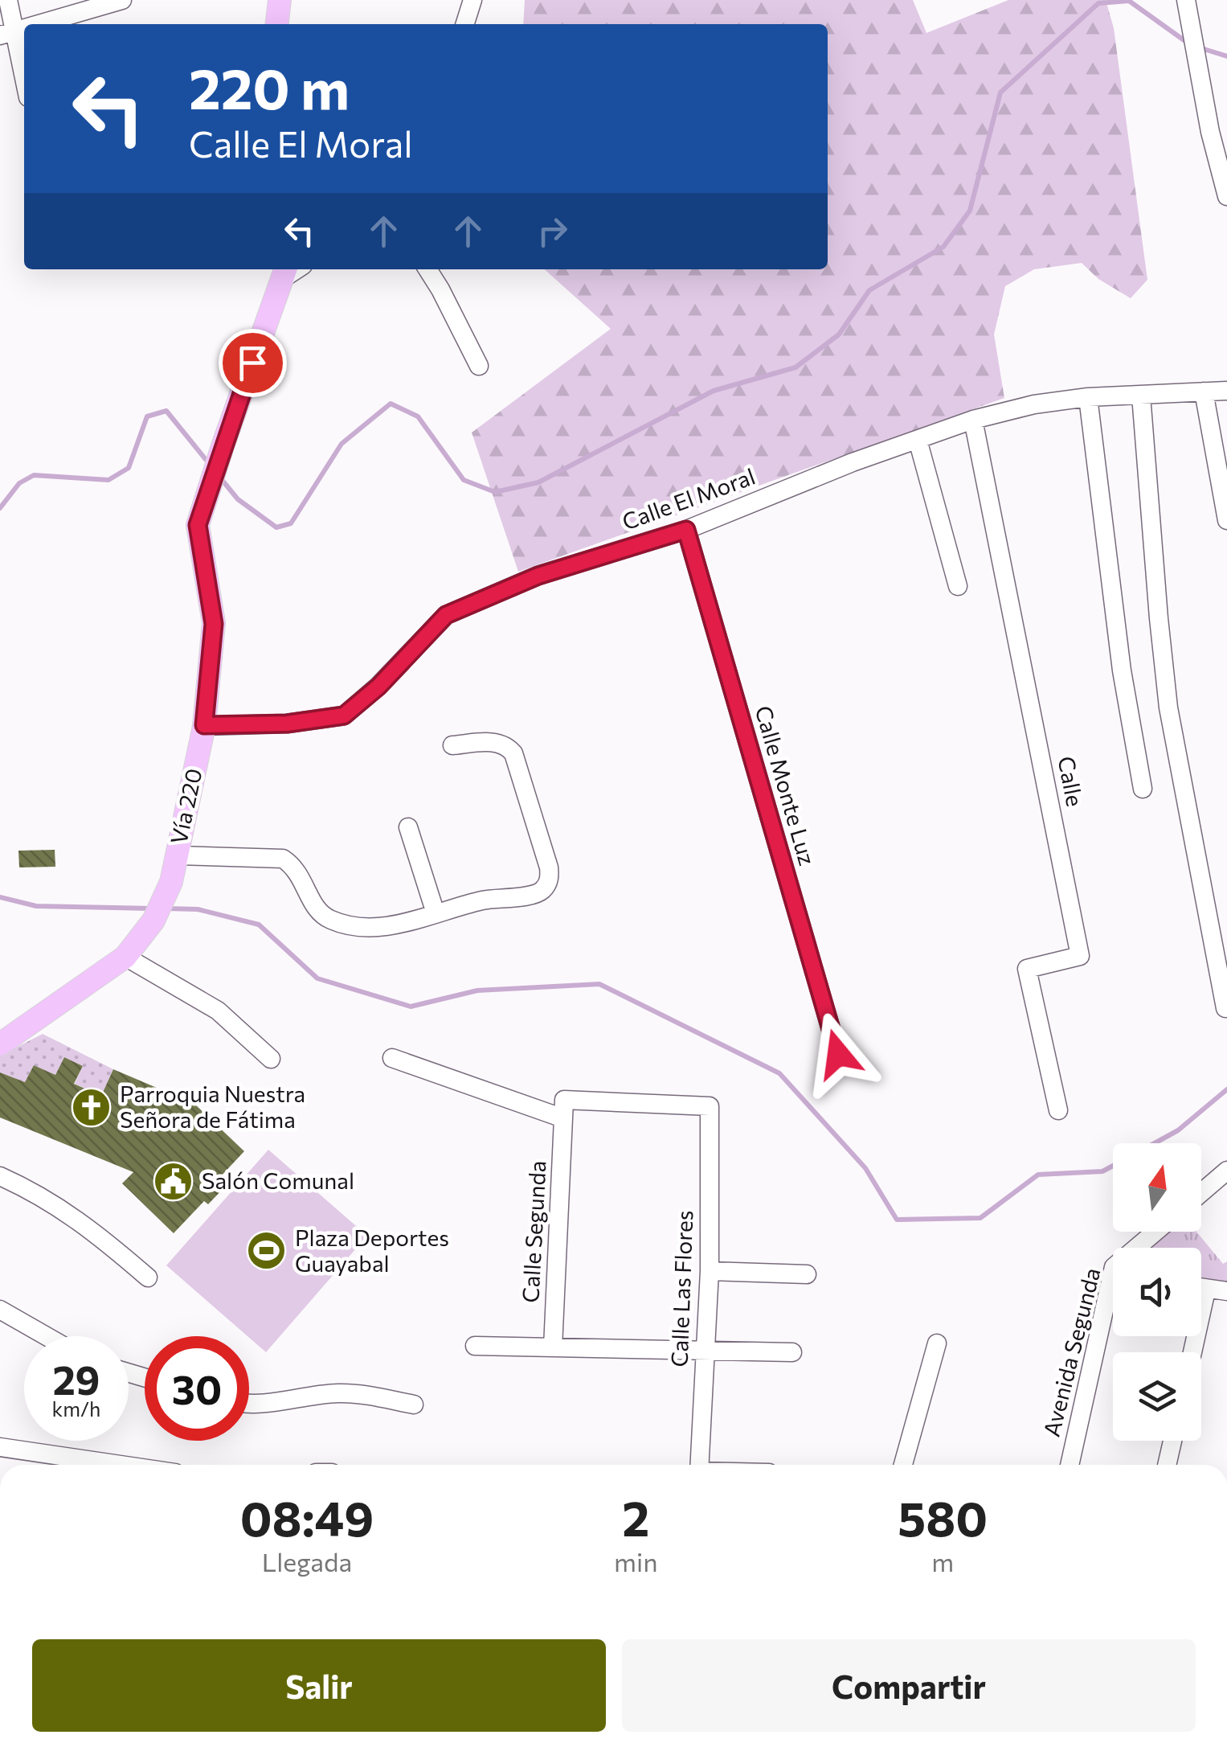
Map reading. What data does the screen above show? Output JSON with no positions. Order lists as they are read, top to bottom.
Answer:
{
  "streets": {
    "main road": ["Vía 220"],
    "street": [
      "Calle El Moral",
      "Calle",
      "Calle Monte Luz",
      "Calle Segunda",
      "Calle Las Flores",
      "Avenida Segunda"
    ]
  },
  "crossings": [
    ["Calle El Moral", "Calle"],
    ["Calle El Moral", "Calle Monte Luz"],
    ["Calle El Moral", "Vía 220"],
    ["Calle Segunda", "Calle Las Flores"]
  ],
  "places": {
    "church": ["Parroquia Nuestra Señora de Fátima"],
    "public building": ["Salón Comunal"],
    "sports": ["Plaza Deportes Guayabal"]
  },
  "north": "top",
  "page": {
    "turn": ["220 m", "Calle El Moral"],
    "speed": "29 km/h",
    "limit": "30",
    "eta": [
      "08:49",
      "Llegada",
      "2",
      "min",
      "580",
      "m"
    ],
    "buttons": ["Salir", "Compartir"]
  }
}
